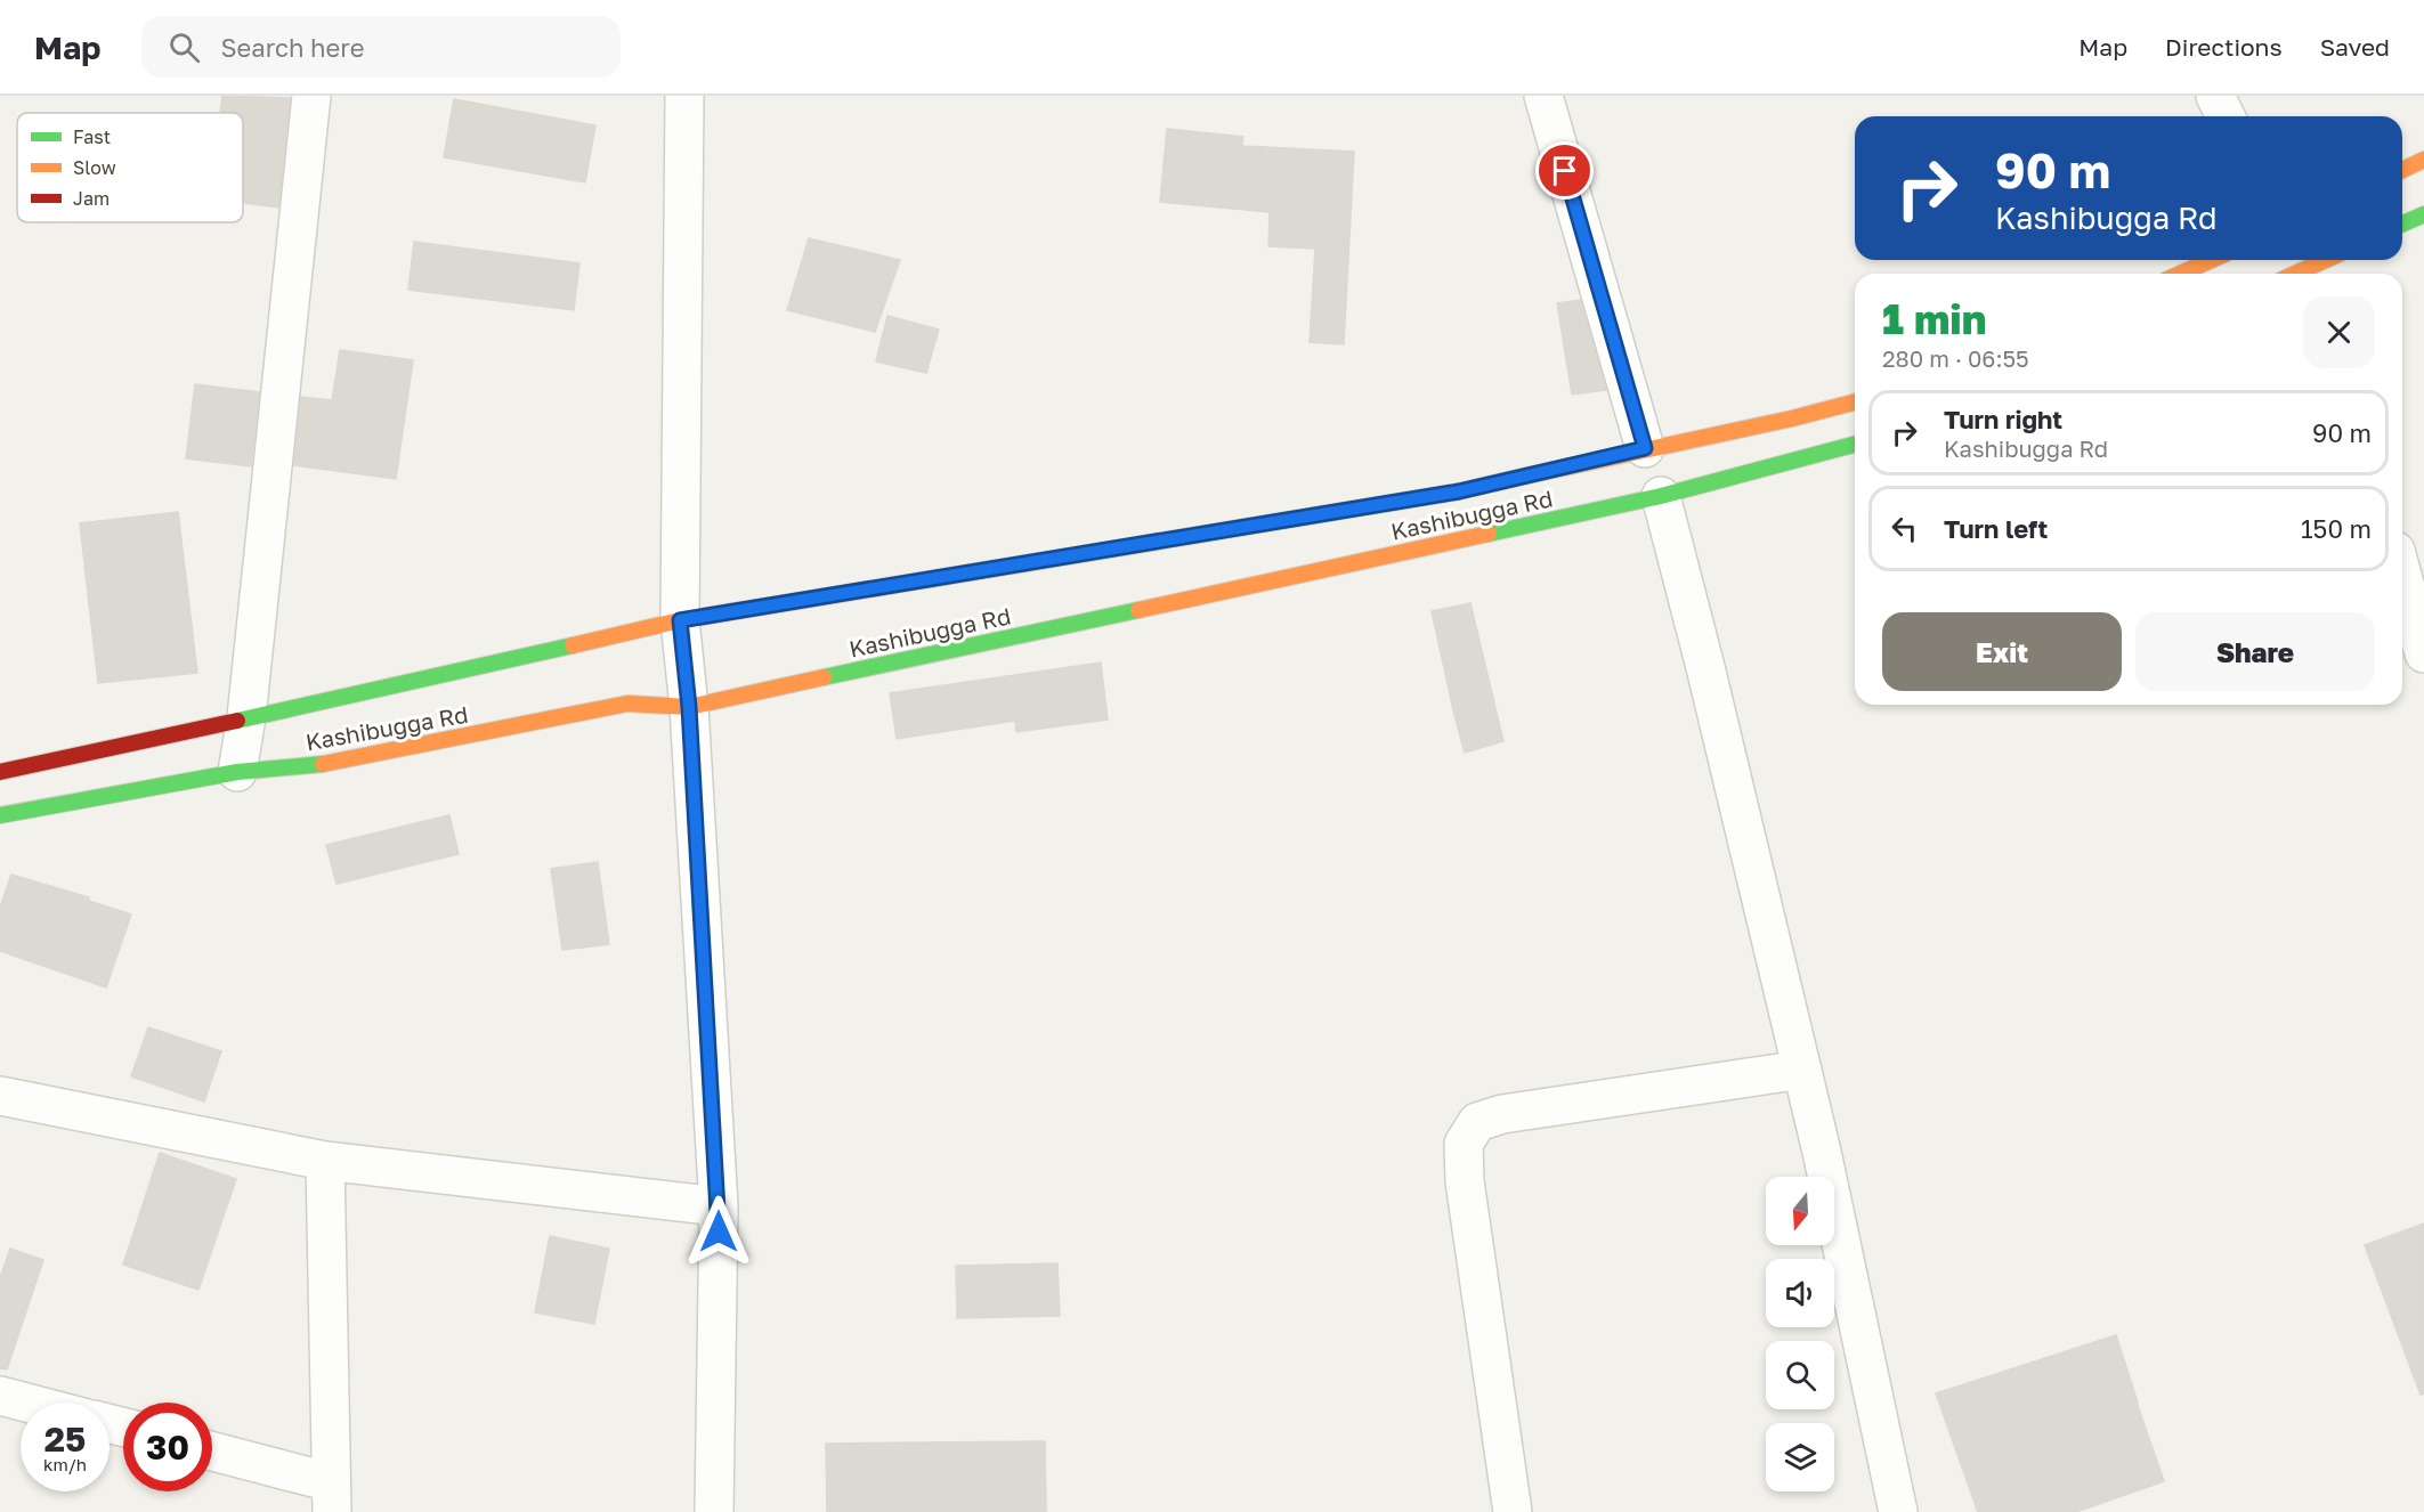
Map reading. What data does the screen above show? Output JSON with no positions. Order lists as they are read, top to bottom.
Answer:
{
  "streets": {
    "main road": ["Kashibugga Rd"]
  },
  "legend": ["Fast", "Slow", "Jam"],
  "north": "bottom",
  "page": {
    "header": "Map",
    "search": "Search here",
    "nav": ["Map", "Directions", "Saved"],
    "turn": ["90 m", "Kashibugga Rd"],
    "heading": ["1 min", "280 m · 06:55"],
    "list": [
      {
        "name": "Turn right",
        "note": "Kashibugga Rd",
        "value": "90 m"
      },
      {
        "name": "Turn left",
        "value": "150 m"
      }
    ],
    "buttons": ["Exit", "Share"],
    "speed": "25 km/h",
    "limit": "30"
  }
}
